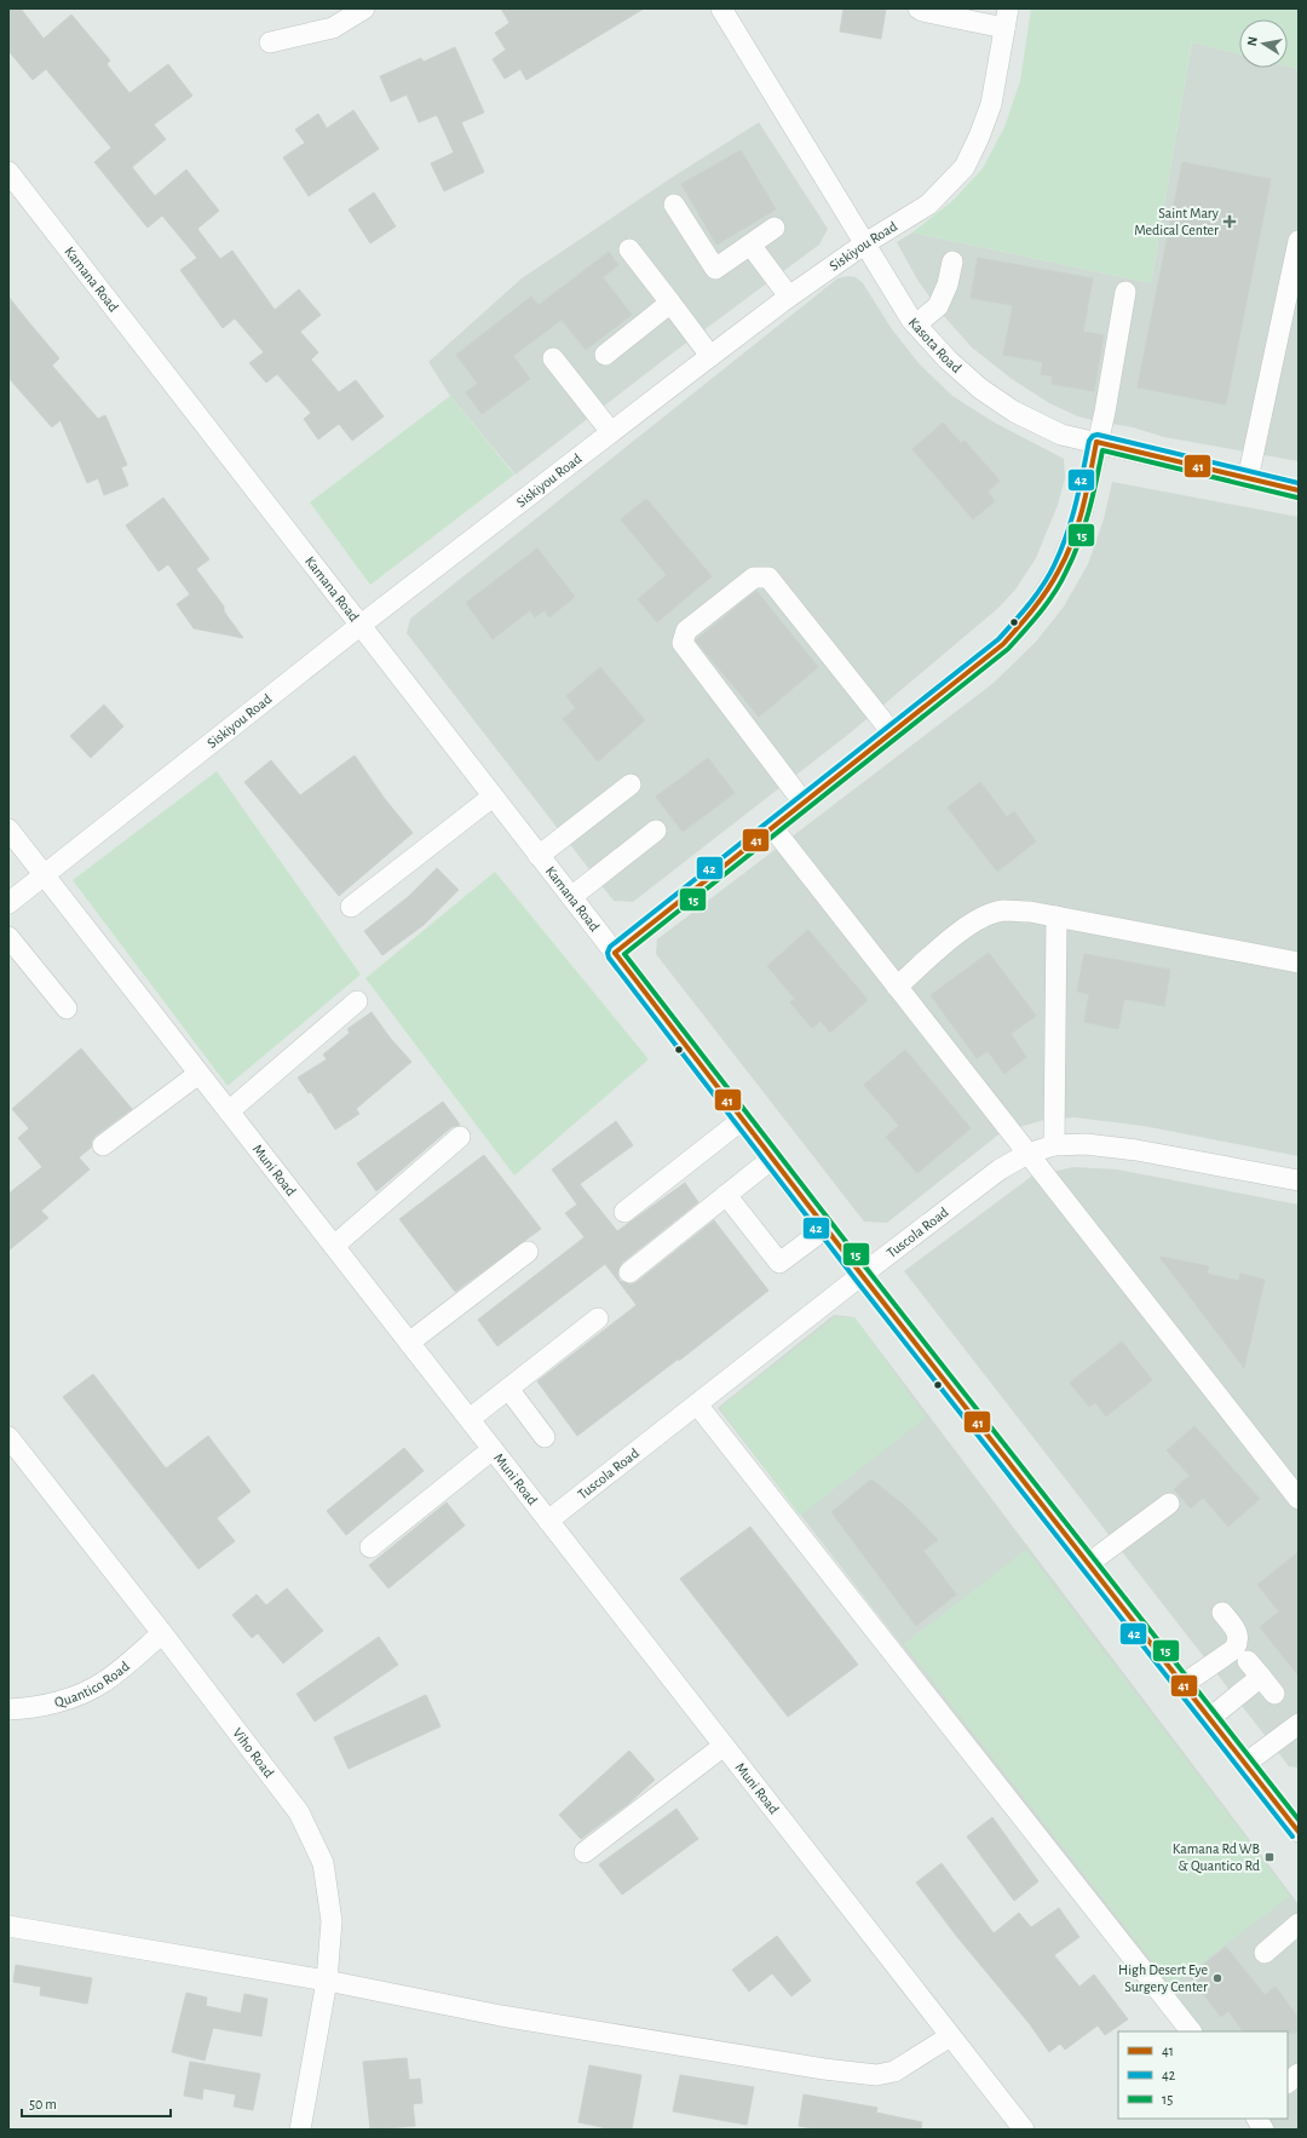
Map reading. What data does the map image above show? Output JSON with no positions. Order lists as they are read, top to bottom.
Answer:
{
  "streets": {
    "street": [
      "Siskiyou Road",
      "Kamana Road",
      "Kasota Road",
      "Muni Road",
      "Tuscola Road",
      "Quantico Road",
      "Viho Road"
    ]
  },
  "crossings": [
    ["Siskiyou Road", "Kamana Road"],
    ["Siskiyou Road", "Kasota Road"],
    ["Siskiyou Road", "Muni Road"],
    ["Kamana Road", "Tuscola Road"],
    ["Muni Road", "Tuscola Road"],
    ["Quantico Road", "Viho Road"]
  ],
  "places": {
    "health": ["Saint Mary Medical Center"],
    "transit": ["Kamana Rd WB & Quantico Rd"],
    "other": ["High Desert Eye Surgery Center"]
  },
  "lines": ["transit line 42", "transit line 41", "transit line 15"],
  "legend": ["41", "42", "15"],
  "scale_bar": "50 m",
  "north": "left"
}
